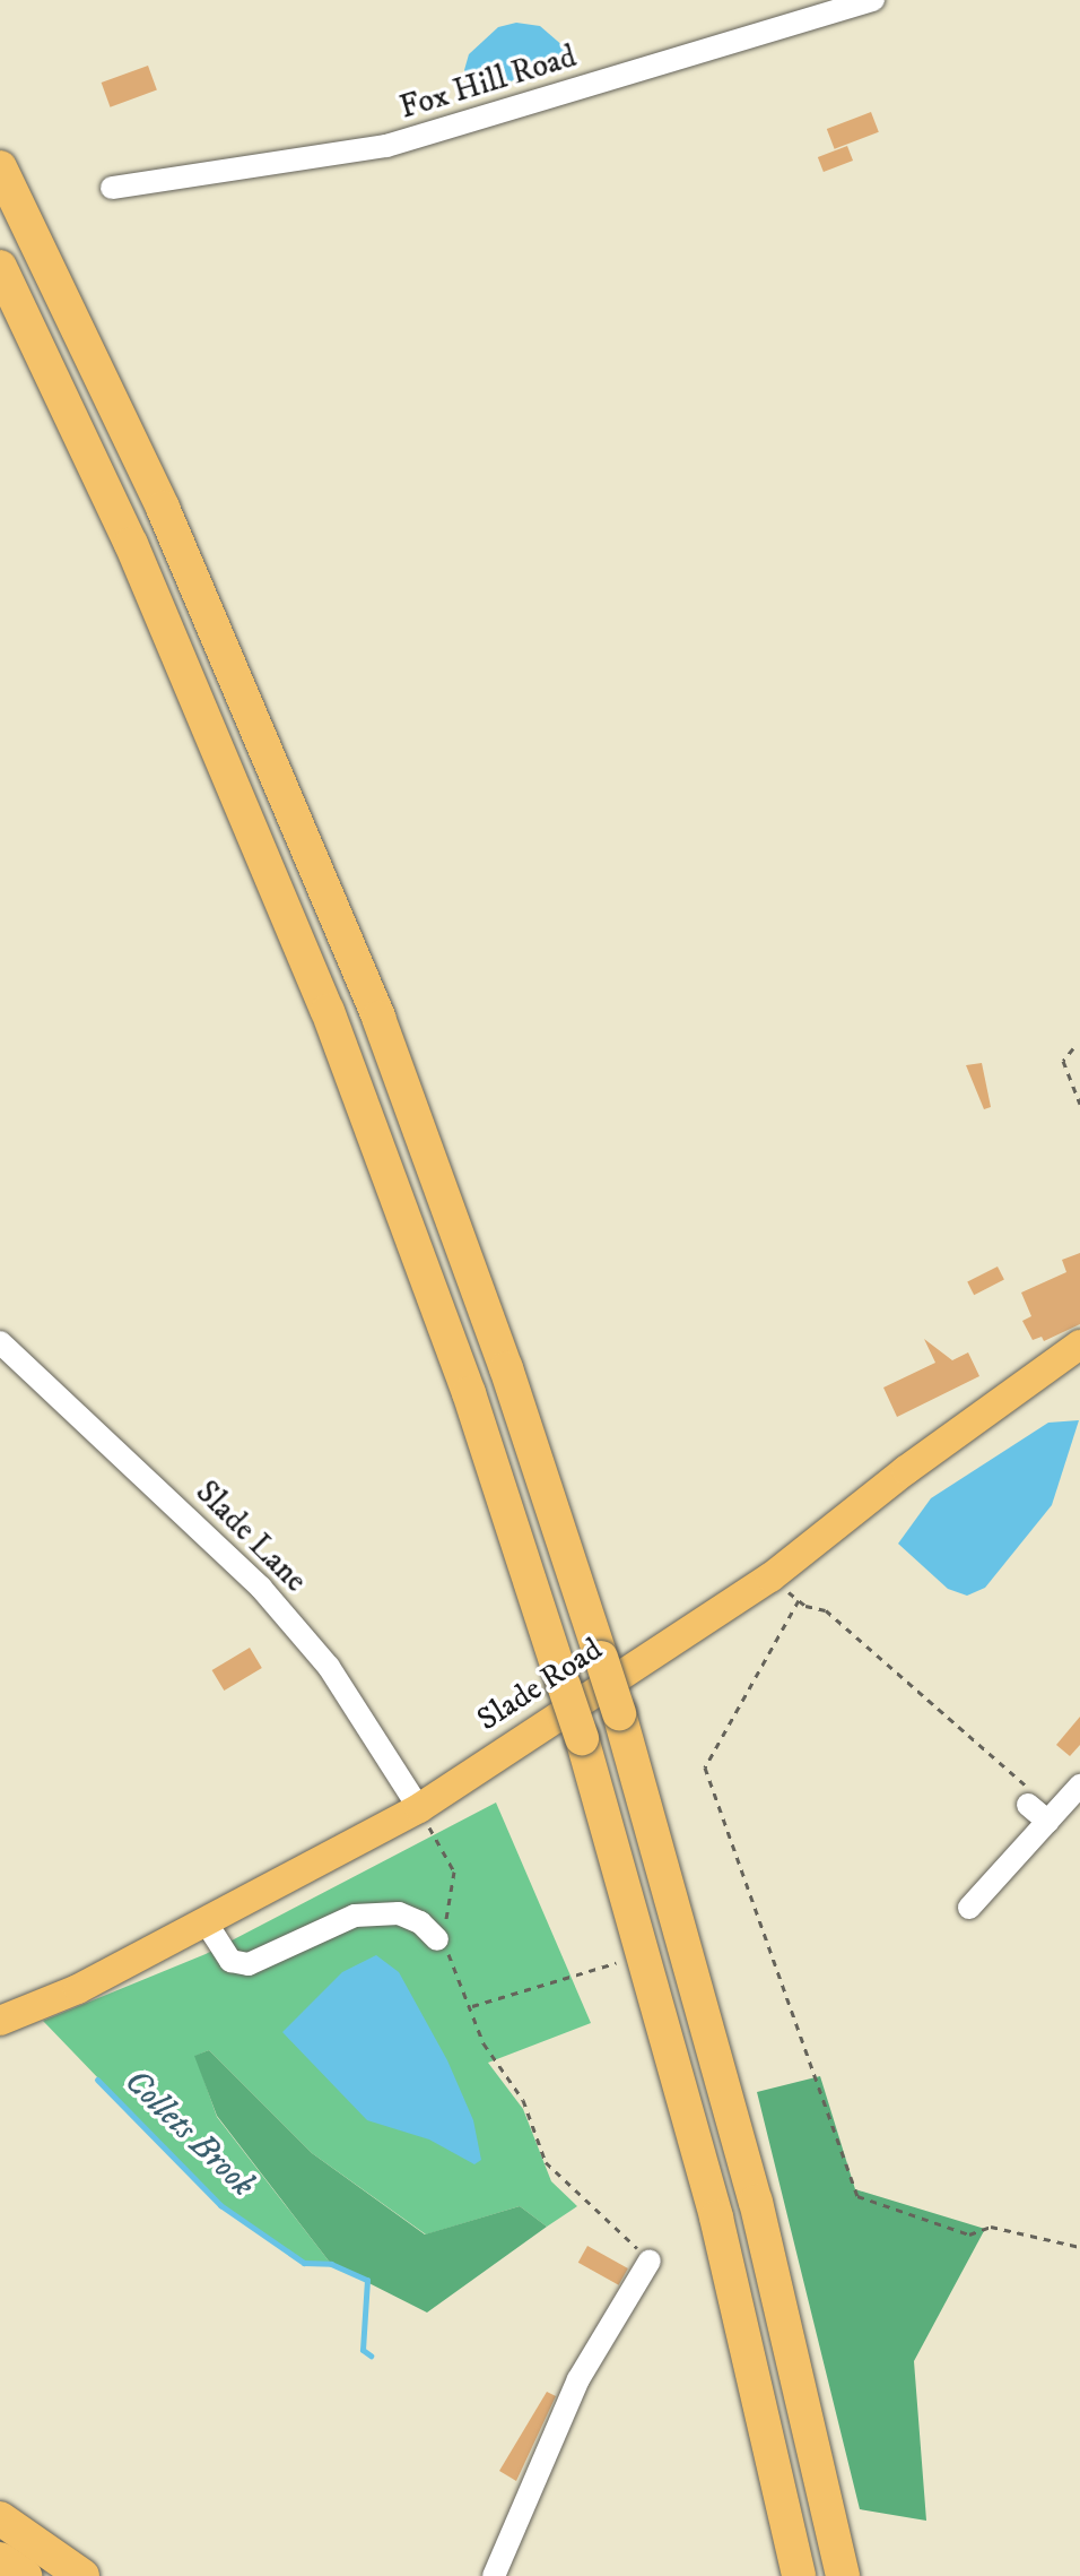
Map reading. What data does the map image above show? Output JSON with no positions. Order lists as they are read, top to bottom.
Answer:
{
  "streets": {
    "main road": ["Slade Road"],
    "street": ["Fox Hill Road", "Slade Lane"]
  },
  "crossings": [
    ["Slade Lane", "Slade Road"]
  ],
  "water": ["Collets Brook"]
}
